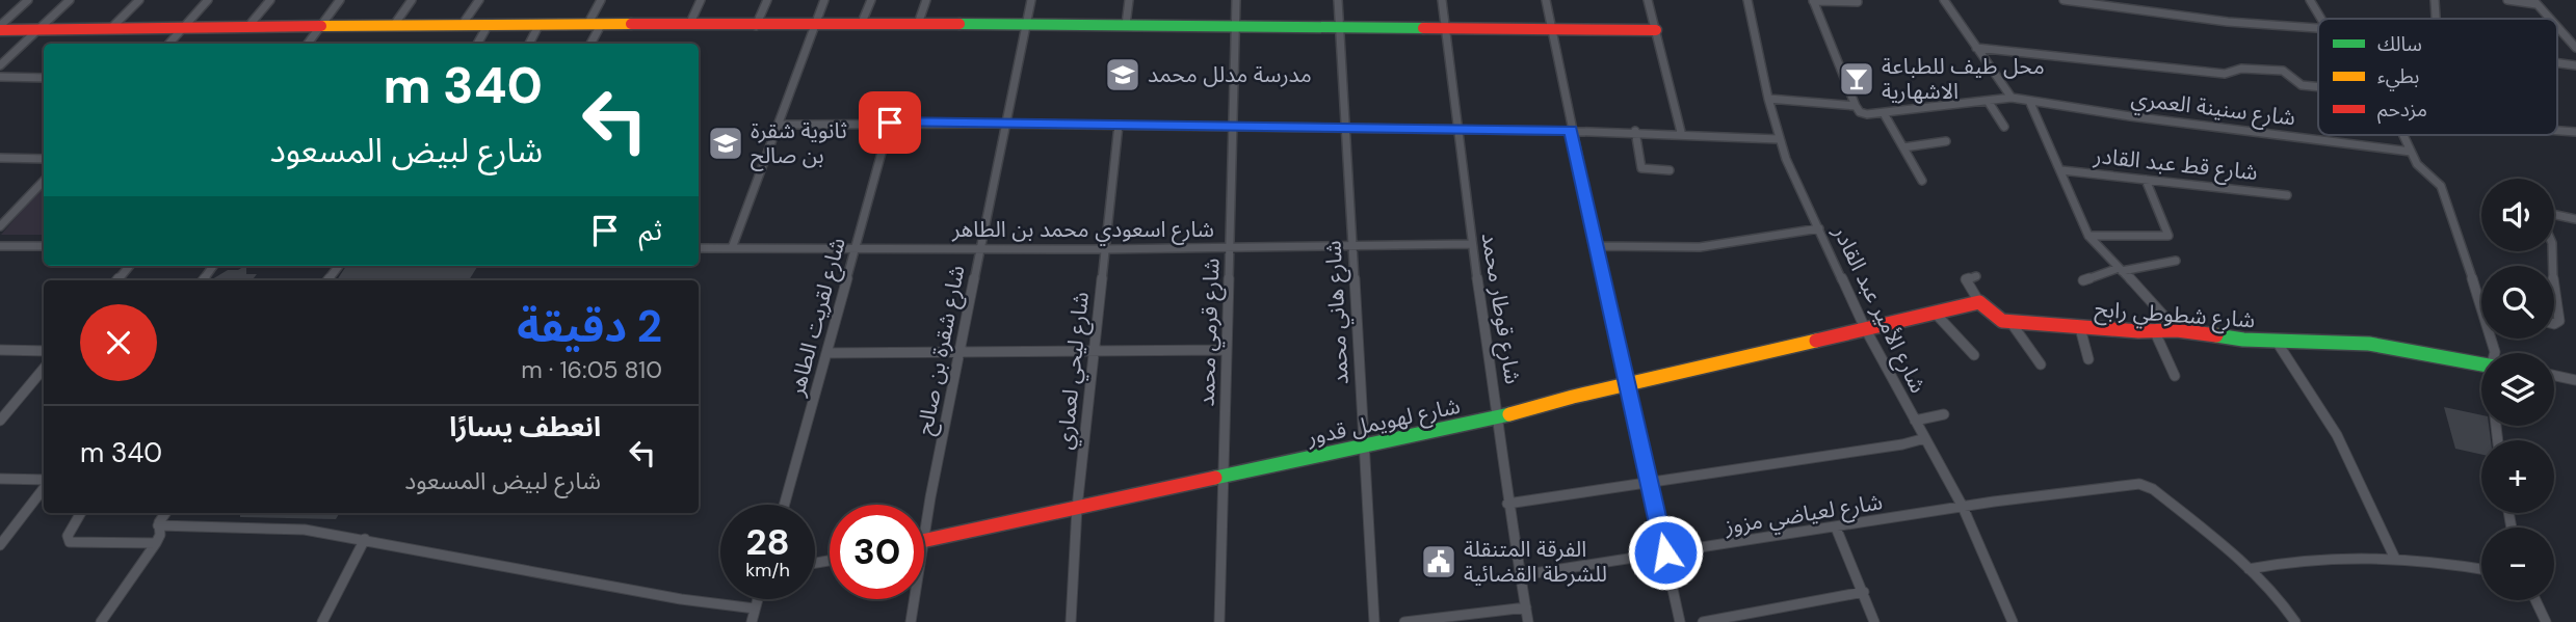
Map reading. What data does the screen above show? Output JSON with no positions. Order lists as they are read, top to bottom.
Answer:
{
  "streets": {
    "street": [
      "شارع سنينة العمري",
      "شارع قط عبد القادر",
      "شارع اسعودي محمد بن الطاهر",
      "شارع قوطار محمد",
      "شارع الأمير عبد القادر",
      "شارع هاني محمد",
      "شارع شطوطي رابح",
      "شارع لقريت الطاهر",
      "شارع قرمي محمد",
      "شارع شقرة بن صالح",
      "شارع ليحي لعماري",
      "شارع لهويمل قدور",
      "شارع لعياضي مزوز"
    ]
  },
  "crossings": [
    ["شارع اسعودي محمد بن الطاهر", "شارع قوطار محمد"],
    ["شارع اسعودي محمد بن الطاهر", "شارع هاني محمد"],
    ["شارع اسعودي محمد بن الطاهر", "شارع لقريت الطاهر"],
    ["شارع اسعودي محمد بن الطاهر", "شارع قرمي محمد"],
    ["شارع اسعودي محمد بن الطاهر", "شارع شقرة بن صالح"],
    ["شارع اسعودي محمد بن الطاهر", "شارع ليحي لعماري"],
    ["شارع قوطار محمد", "شارع لهويمل قدور"],
    ["شارع قوطار محمد", "شارع لعياضي مزوز"],
    ["شارع الأمير عبد القادر", "شارع لهويمل قدور"],
    ["شارع الأمير عبد القادر", "شارع لعياضي مزوز"],
    ["شارع هاني محمد", "شارع لهويمل قدور"],
    ["شارع قرمي محمد", "شارع لهويمل قدور"],
    ["شارع ليحي لعماري", "شارع لهويمل قدور"]
  ],
  "places": {
    "school or university": ["مدرسة مدلل محمد", "ثانوية شقرة بن صالح"],
    "bar": ["محل طيف للطباعة الاشهارية"],
    "public building": ["الفرقة المتنقلة للشرطة القضائية"]
  },
  "legend": ["سالك", "بطيء", "مزدحم"],
  "page": {
    "turn": ["340 m", "شارع لبيض المسعود"],
    "map_buttons": ["+", "−"],
    "then": "ثم",
    "heading": ["2 دقيقة", "810 m · 16:05"],
    "list": [
      {
        "name": "انعطف يسارًا",
        "note": "شارع لبيض المسعود",
        "value": "340 m"
      }
    ],
    "speed": "28 km/h",
    "limit": "30"
  }
}
